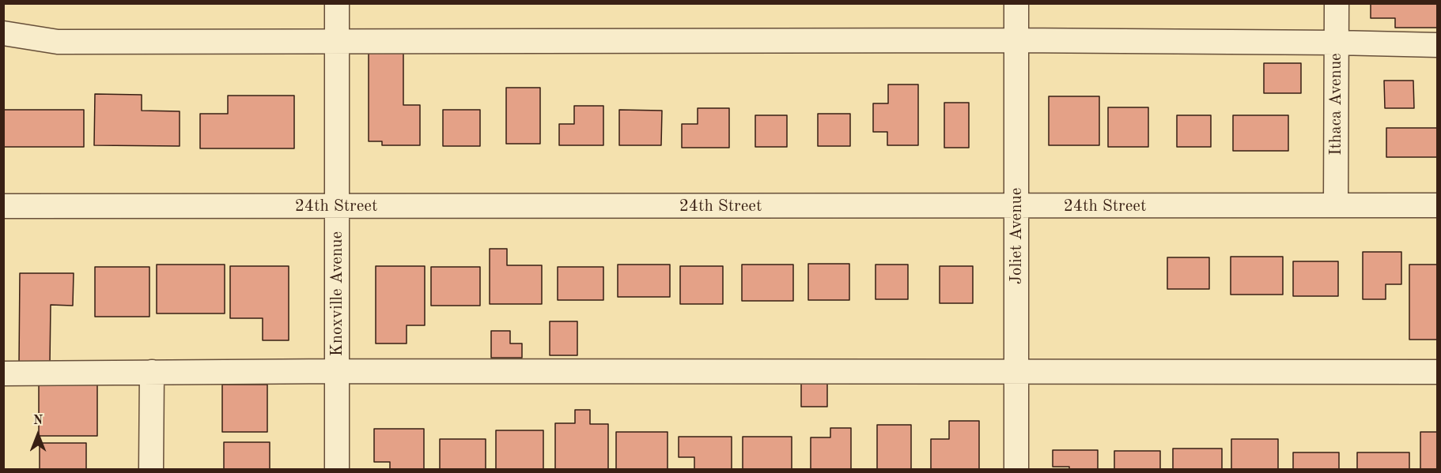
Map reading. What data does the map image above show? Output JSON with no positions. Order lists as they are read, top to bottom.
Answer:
{
  "streets": {
    "street": [
      "Ithaca Avenue",
      "24th Street",
      "Joliet Avenue",
      "Knoxville Avenue"
    ]
  },
  "crossings": [
    ["Ithaca Avenue", "24th Street"],
    ["24th Street", "Joliet Avenue"],
    ["24th Street", "Knoxville Avenue"]
  ],
  "north": "top"
}
